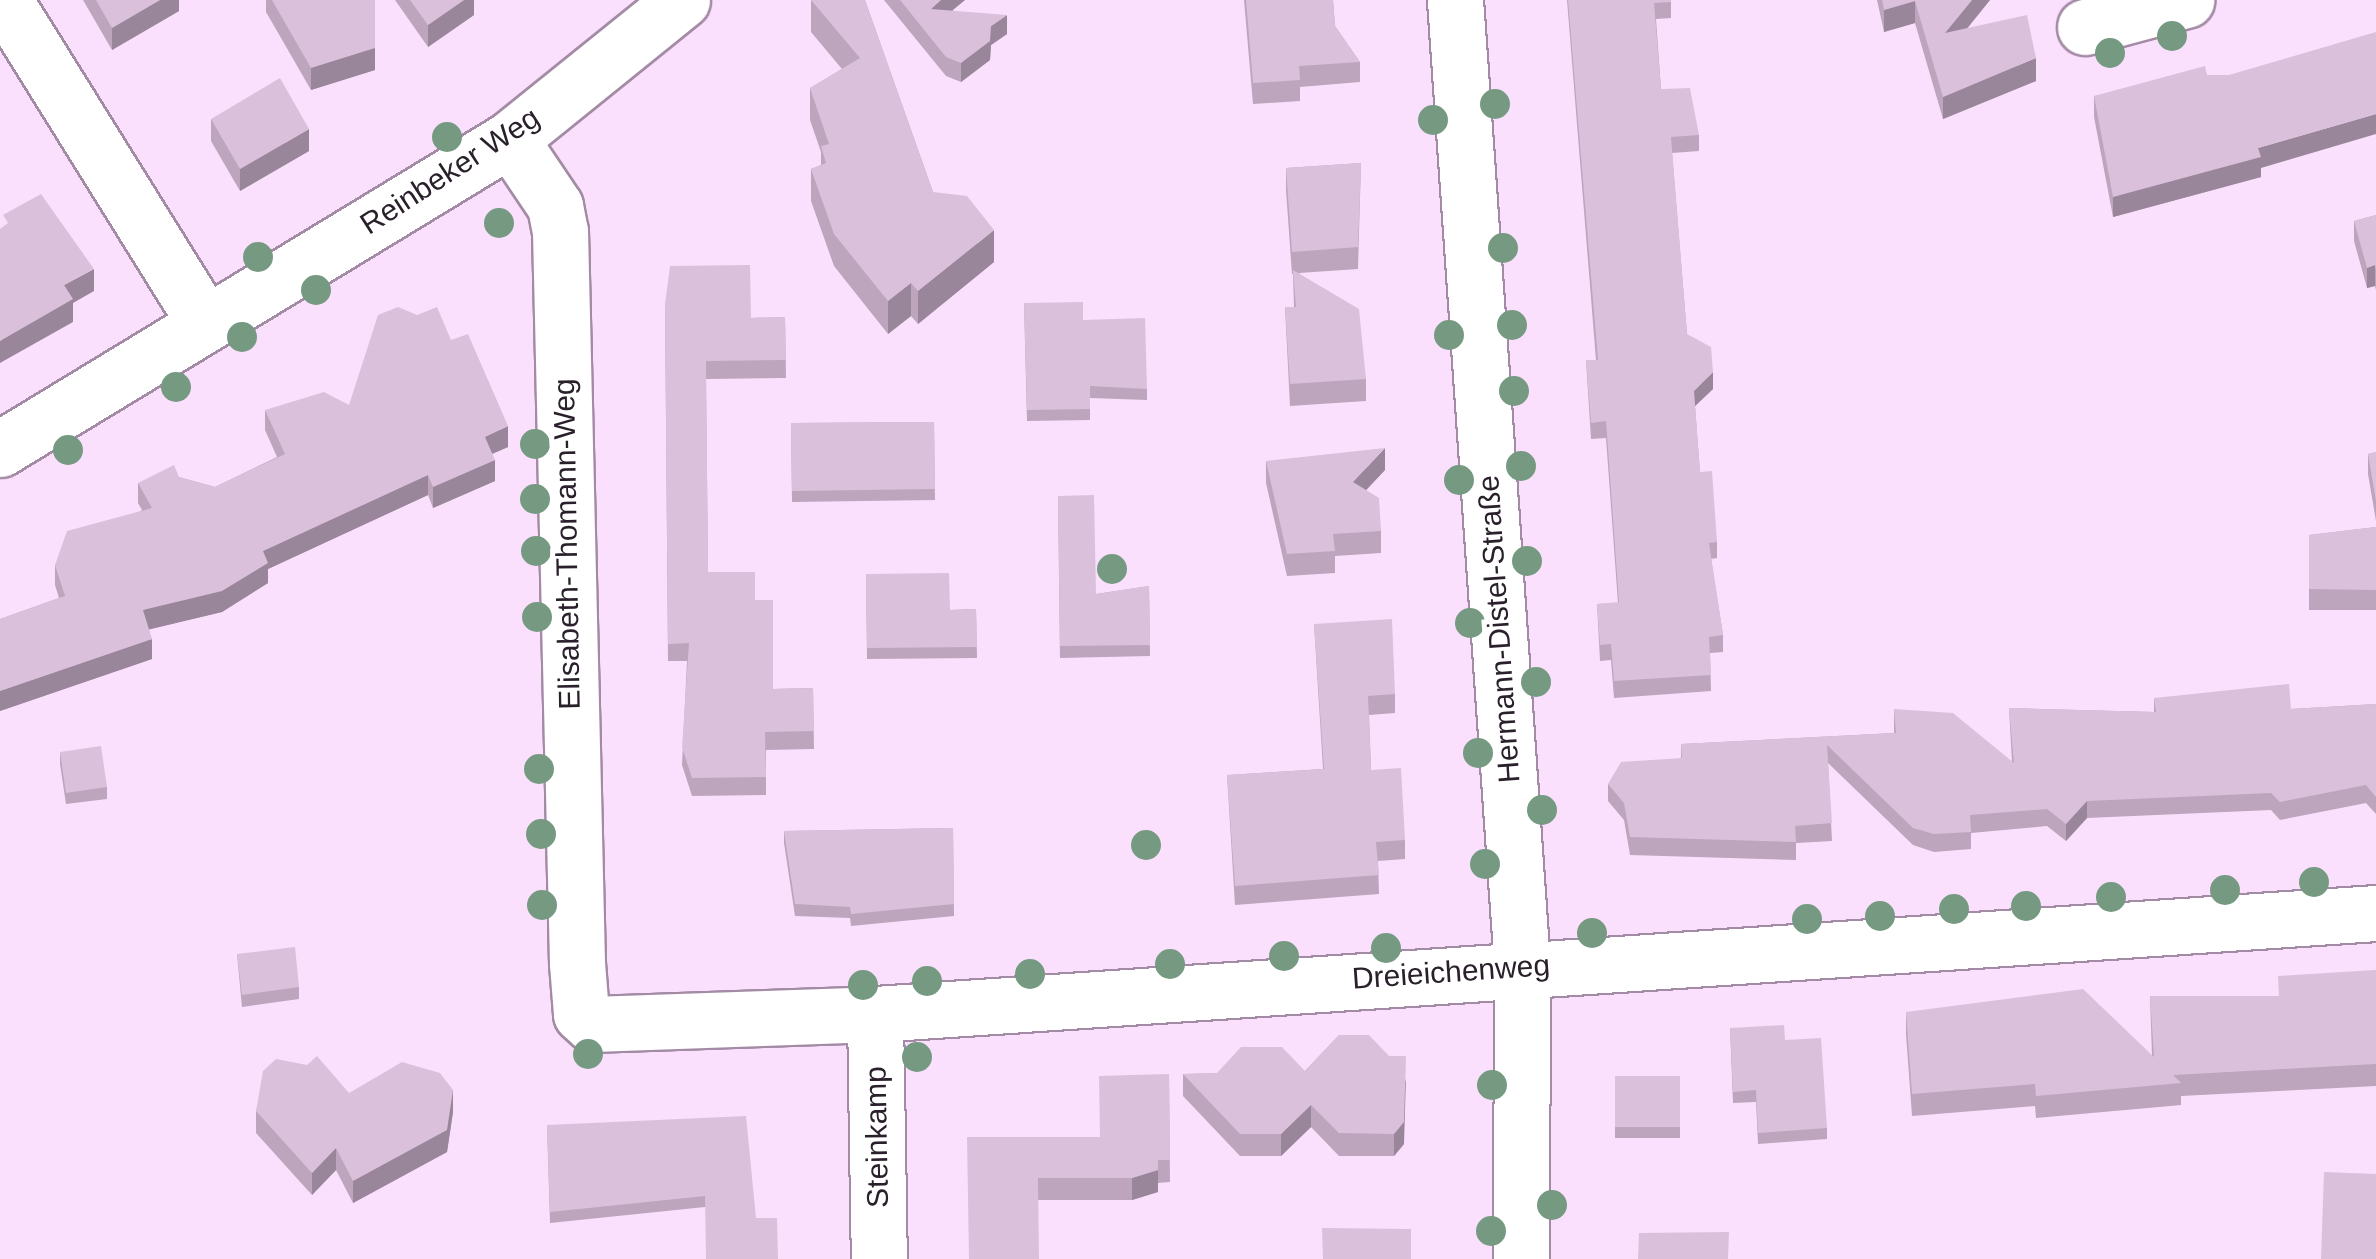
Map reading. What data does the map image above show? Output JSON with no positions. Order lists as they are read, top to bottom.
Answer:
{
  "streets": {
    "street": [
      "Reinbeker Weg",
      "Elisabeth-Thomann-Weg",
      "Hermann-Distel-Straße",
      "Dreieichenweg",
      "Steinkamp"
    ]
  },
  "crossings": [
    ["Reinbeker Weg", "Elisabeth-Thomann-Weg"],
    ["Elisabeth-Thomann-Weg", "Dreieichenweg"],
    ["Hermann-Distel-Straße", "Dreieichenweg"],
    ["Dreieichenweg", "Steinkamp"]
  ]
}
